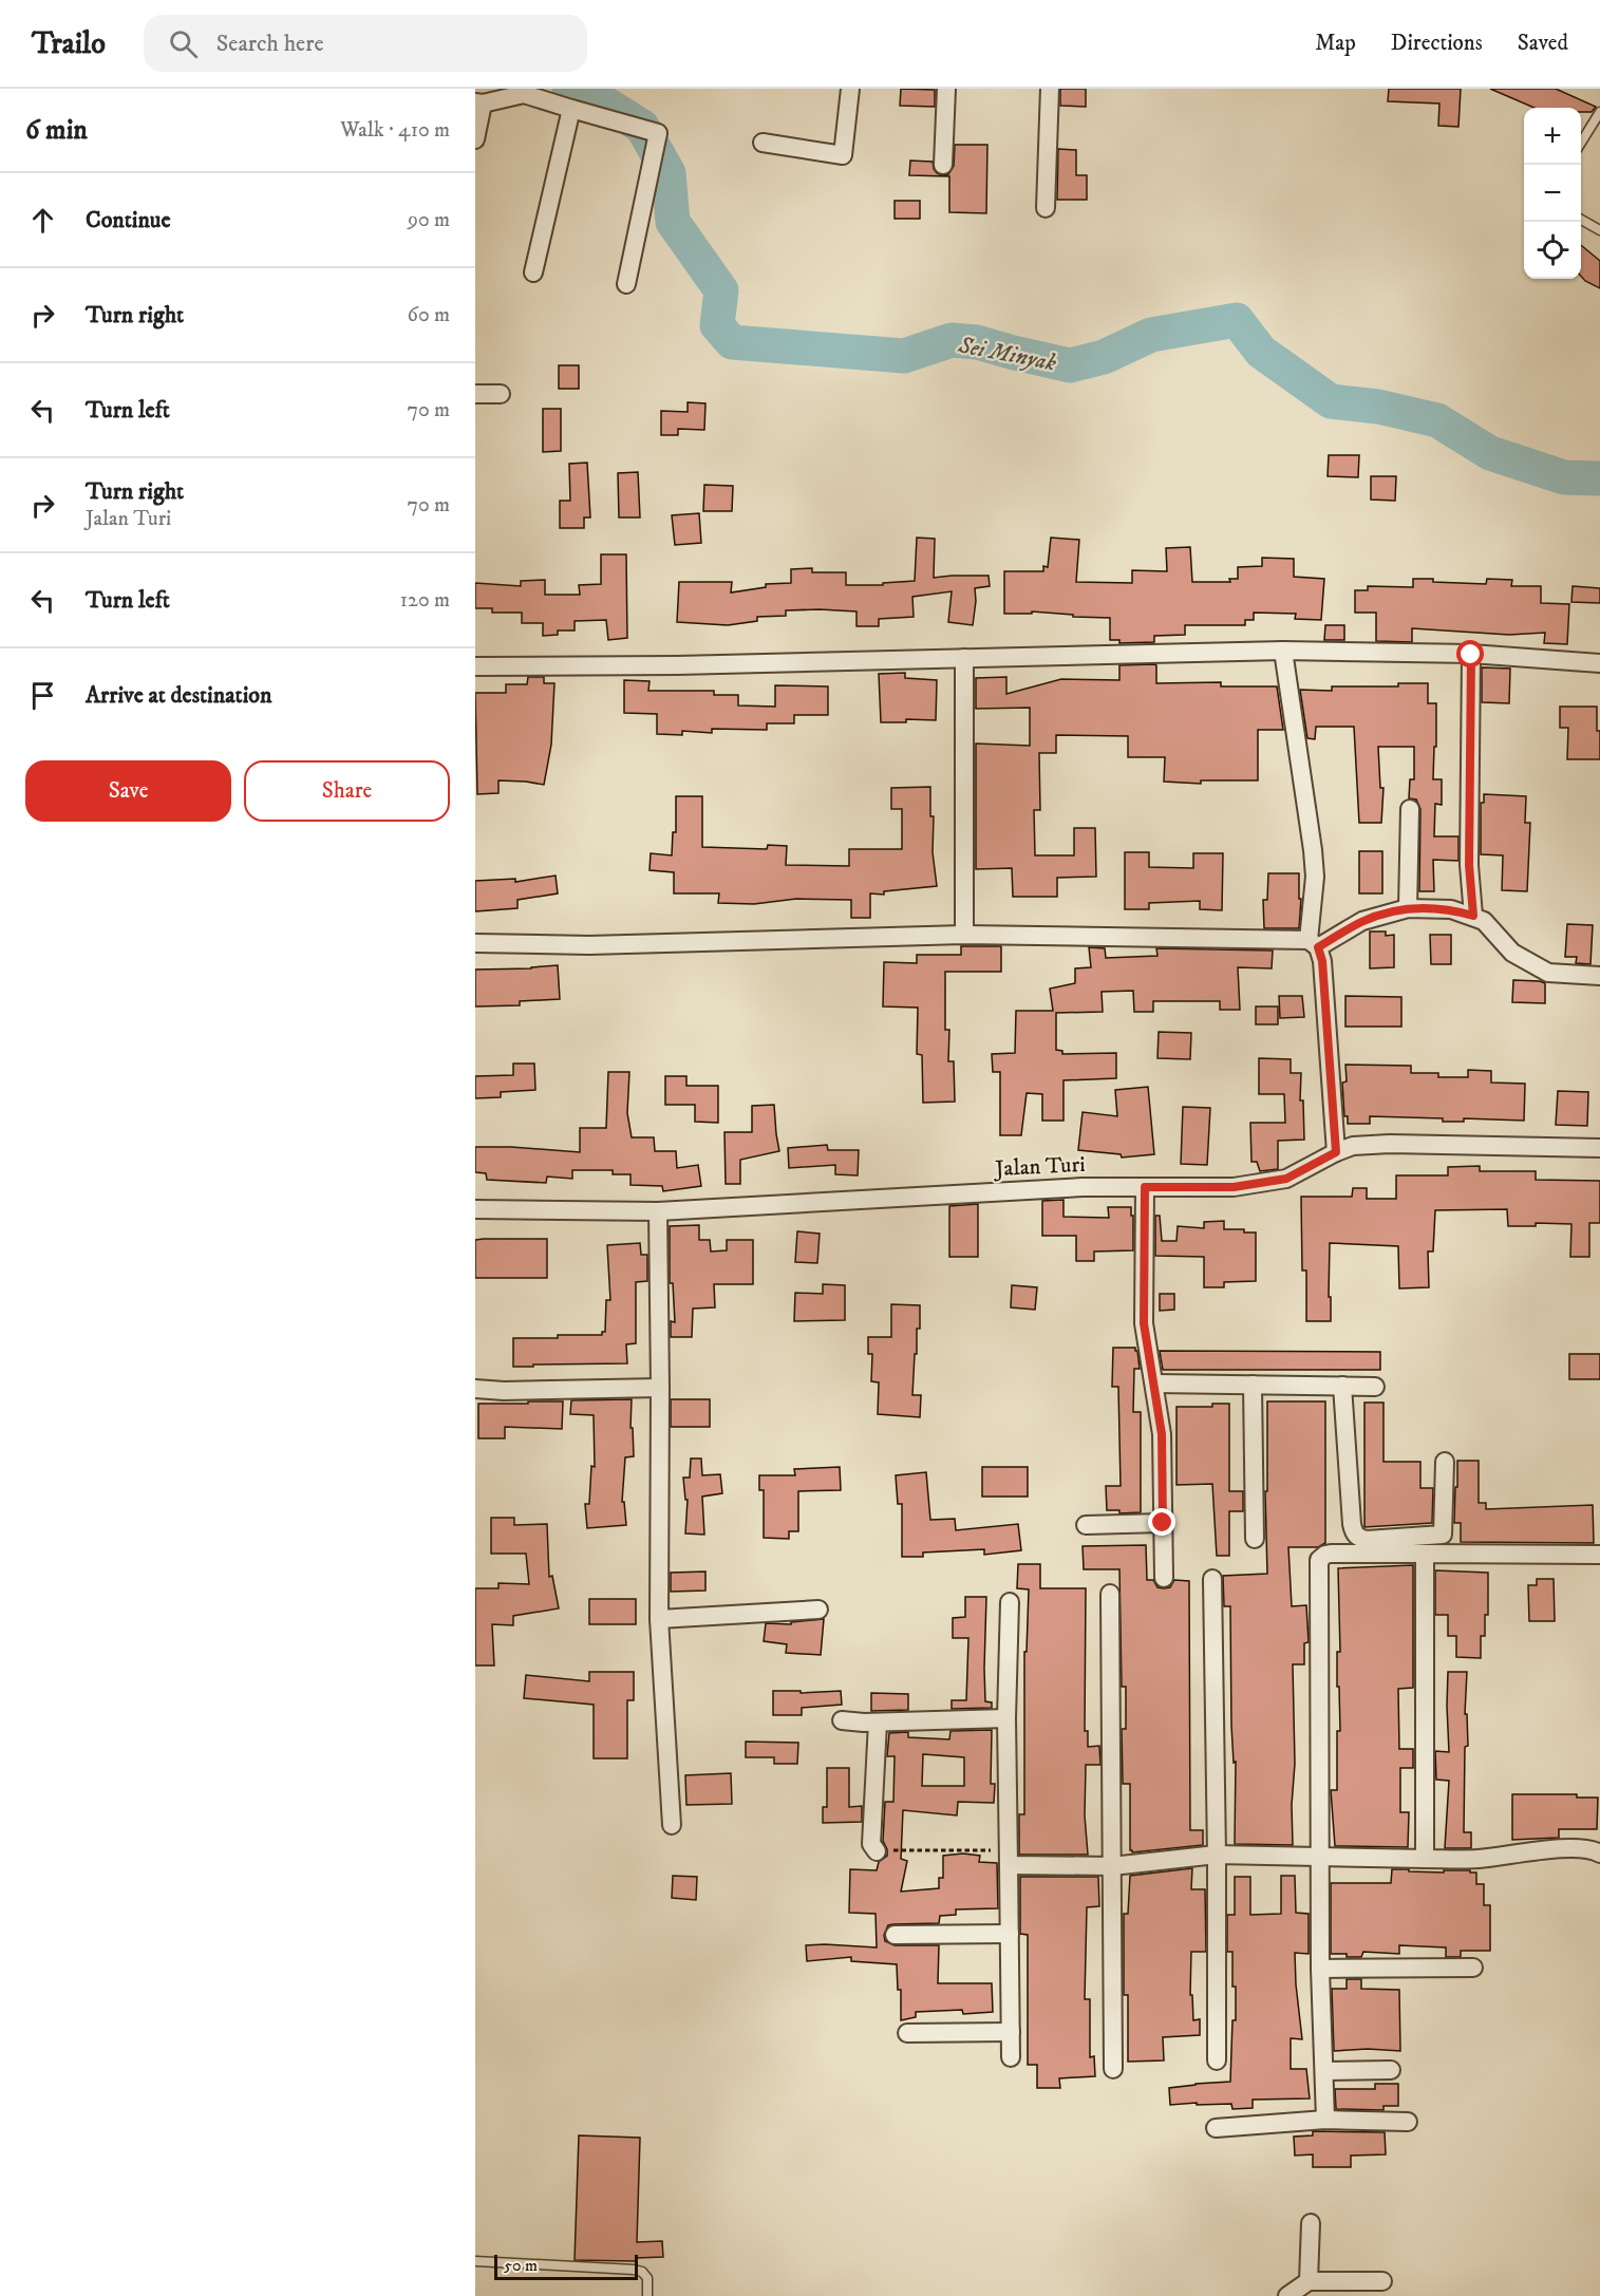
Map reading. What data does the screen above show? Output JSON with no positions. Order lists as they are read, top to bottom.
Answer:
{
  "streets": {
    "street": ["Jalan Turi"]
  },
  "water": ["Sei Minyak"],
  "scale_bar": "50 m",
  "page": {
    "header": "Trailo",
    "search": "Search here",
    "nav": ["Map", "Directions", "Saved"],
    "heading": ["6 min", "Walk · 410 m"],
    "map_buttons": ["+", "−"],
    "list": [
      ["Continue", "90 m"],
      ["Turn right", "60 m"],
      ["Turn left", "70 m"],
      ["Turn right", "Jalan Turi", "70 m"],
      ["Turn left", "120 m"],
      "Arrive at destination"
    ],
    "buttons": ["Save", "Share"],
    "scale": "50 m"
  }
}
